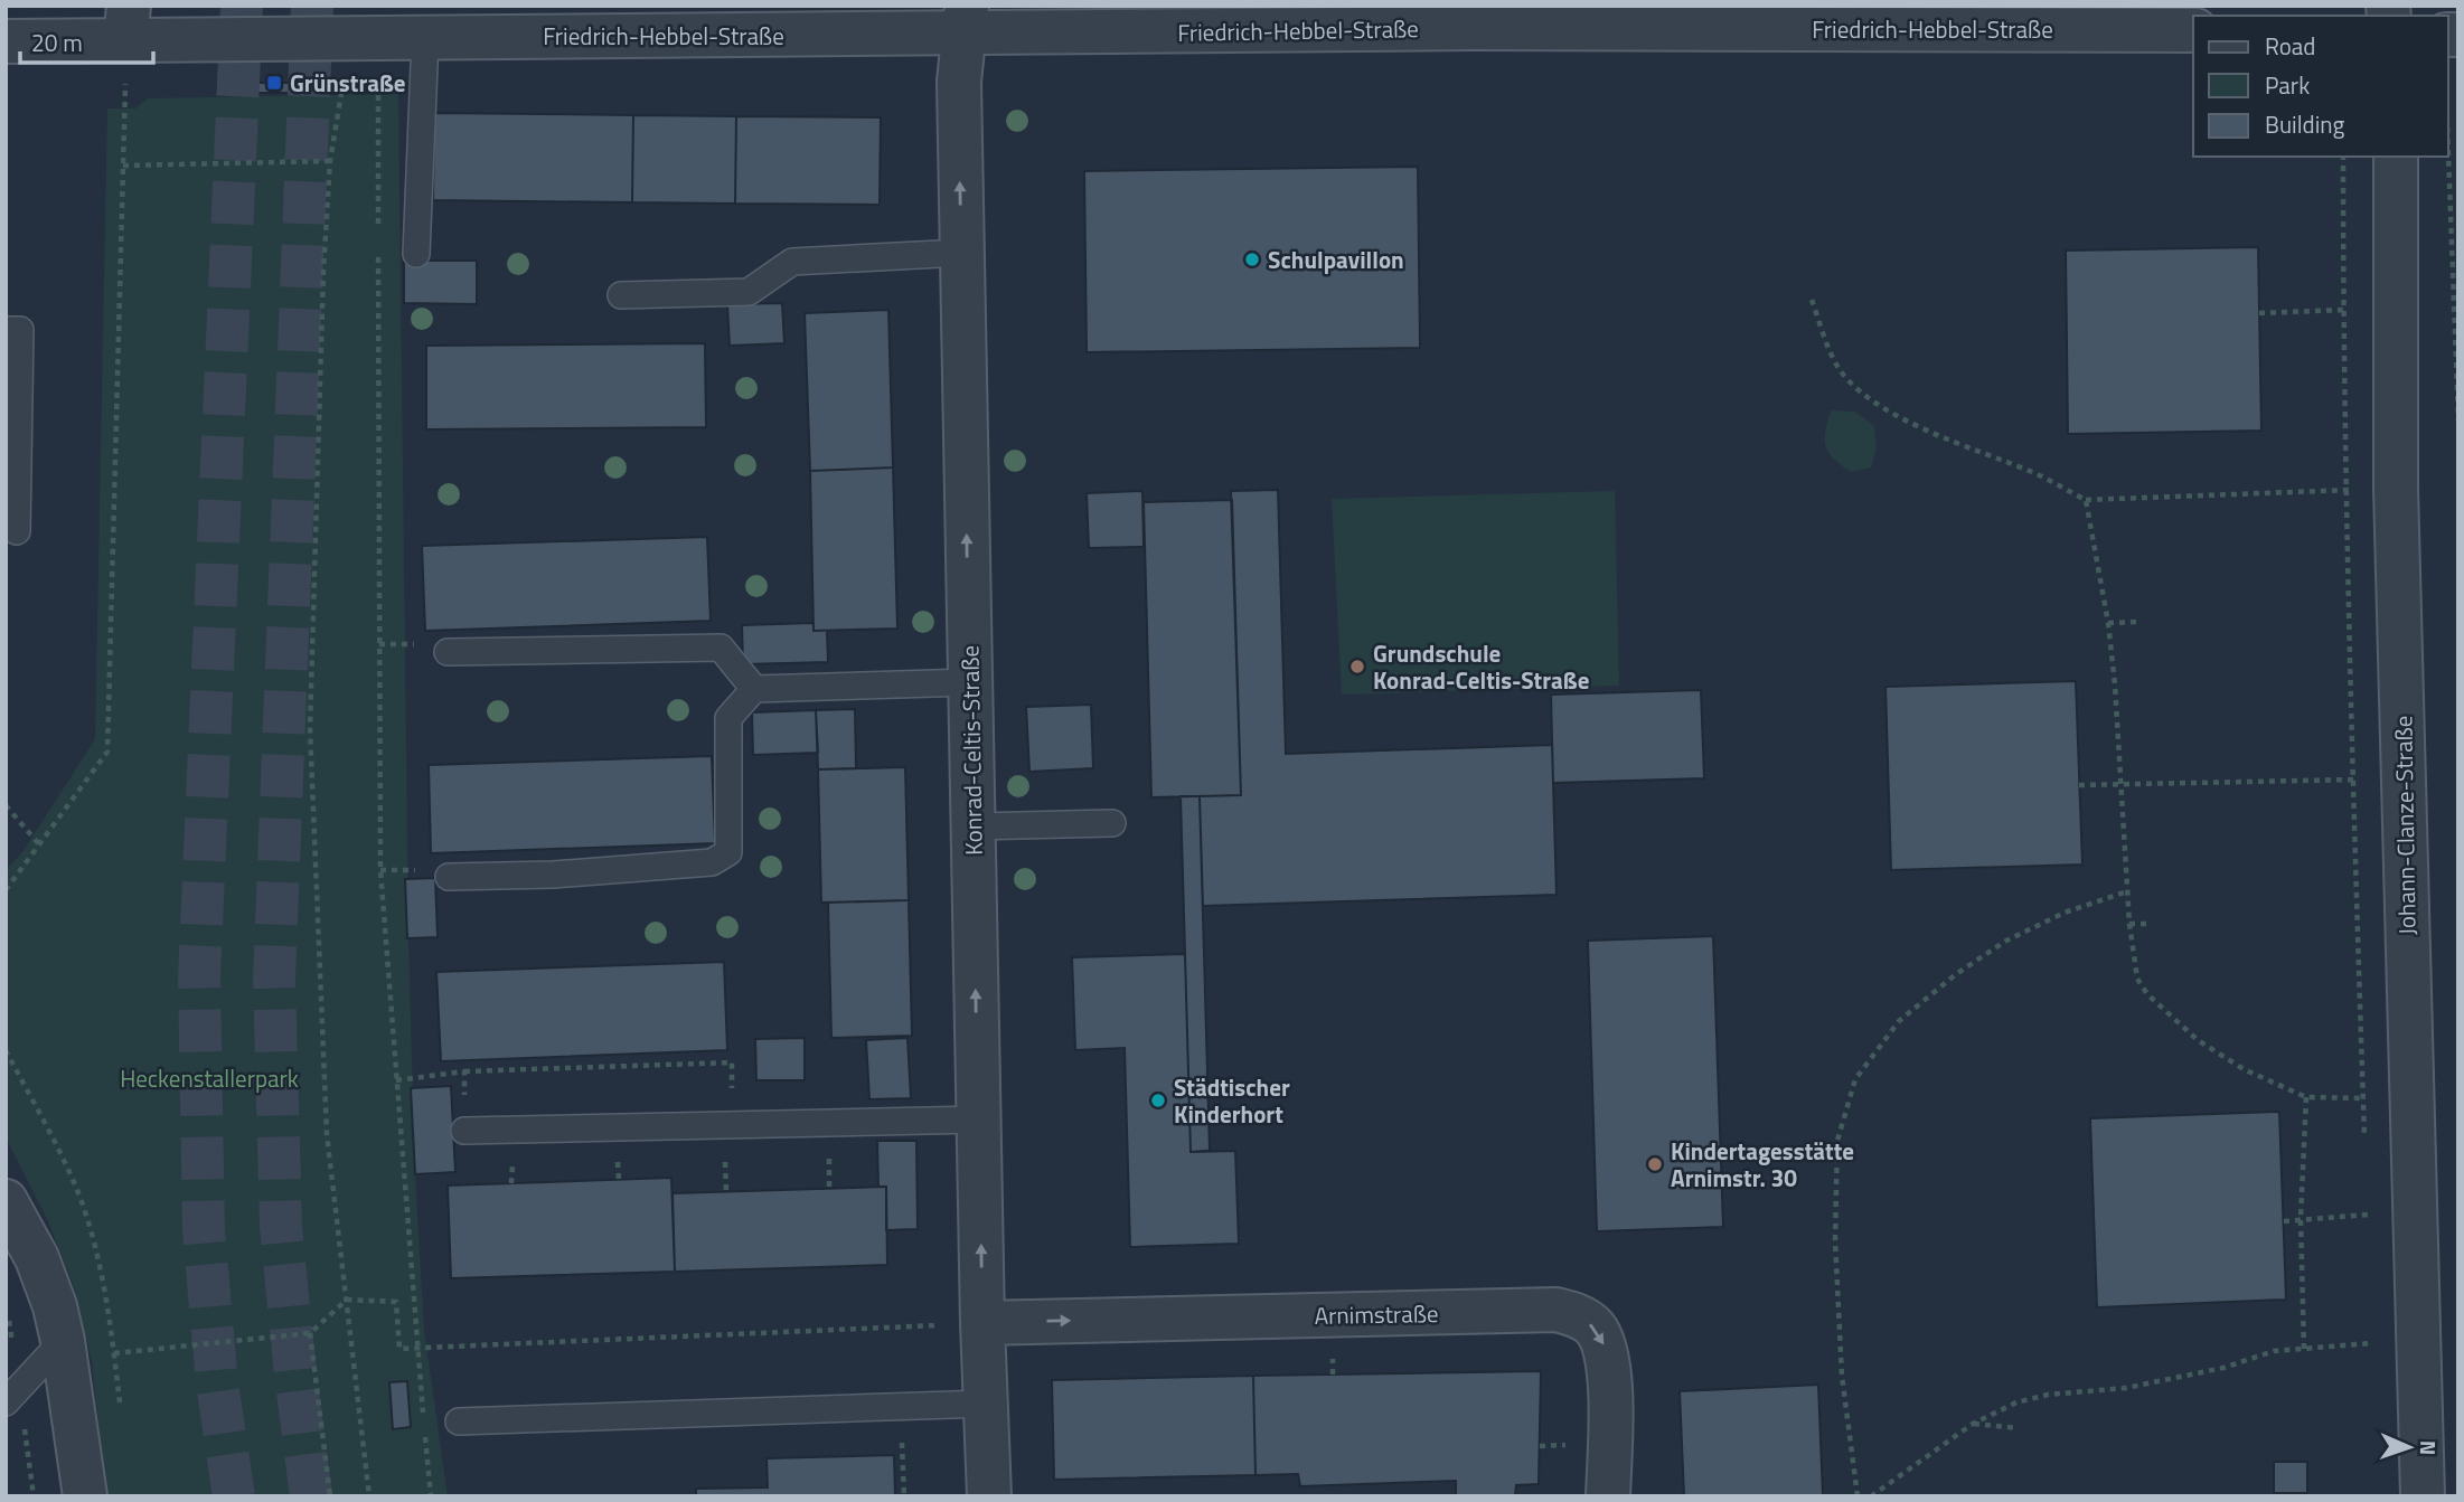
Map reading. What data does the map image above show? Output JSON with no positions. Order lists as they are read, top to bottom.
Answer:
{
  "streets": {
    "street": [
      "Friedrich-Hebbel-Straße",
      "Konrad-Celtis-Straße",
      "Johann-Clanze-Straße",
      "Arnimstraße"
    ]
  },
  "crossings": [
    ["Friedrich-Hebbel-Straße", "Konrad-Celtis-Straße"],
    ["Konrad-Celtis-Straße", "Arnimstraße"]
  ],
  "one_way": ["Konrad-Celtis-Straße", "Arnimstraße"],
  "parks": ["Heckenstallerpark"],
  "places": {
    "transit": ["Grünstraße"],
    "other": [
      "Schulpavillon",
      "Grundschule Konrad-Celtis-Straße",
      "Städtischer Kinderhort",
      "Kindertagesstätte Arnimstr. 30"
    ]
  },
  "legend": ["Road", "Park", "Building"],
  "scale_bar": "20 m",
  "north": "right"
}
